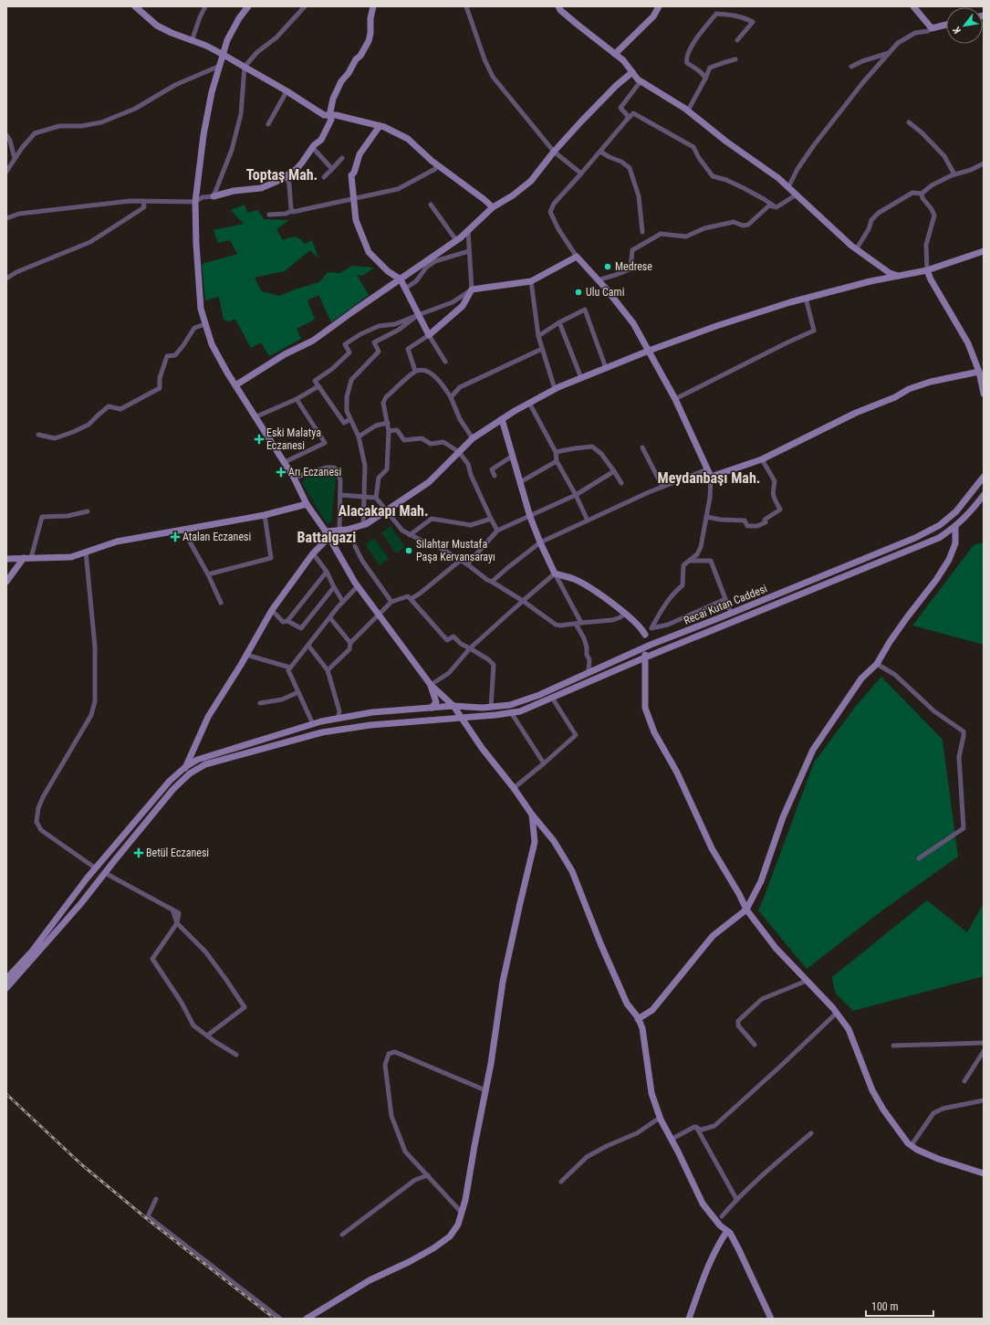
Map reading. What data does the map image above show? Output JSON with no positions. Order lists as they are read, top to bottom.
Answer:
{
  "streets": {
    "street": ["Recai Kutan Caddesi"]
  },
  "districts": [
    "Toptaş Mah.",
    "Meydanbaşı Mah.",
    "Alacakapı Mah.",
    "Battalgazi"
  ],
  "places": {
    "other": ["Medrese", "Ulu Cami", "Silahtar Mustafa Paşa Kervansarayı"],
    "health": [
      "Eski Malatya Eczanesi",
      "Arı Eczanesi",
      "Atalan Eczanesi",
      "Betül Eczanesi"
    ]
  },
  "scale_bar": "100 m",
  "north": "bottom left"
}
